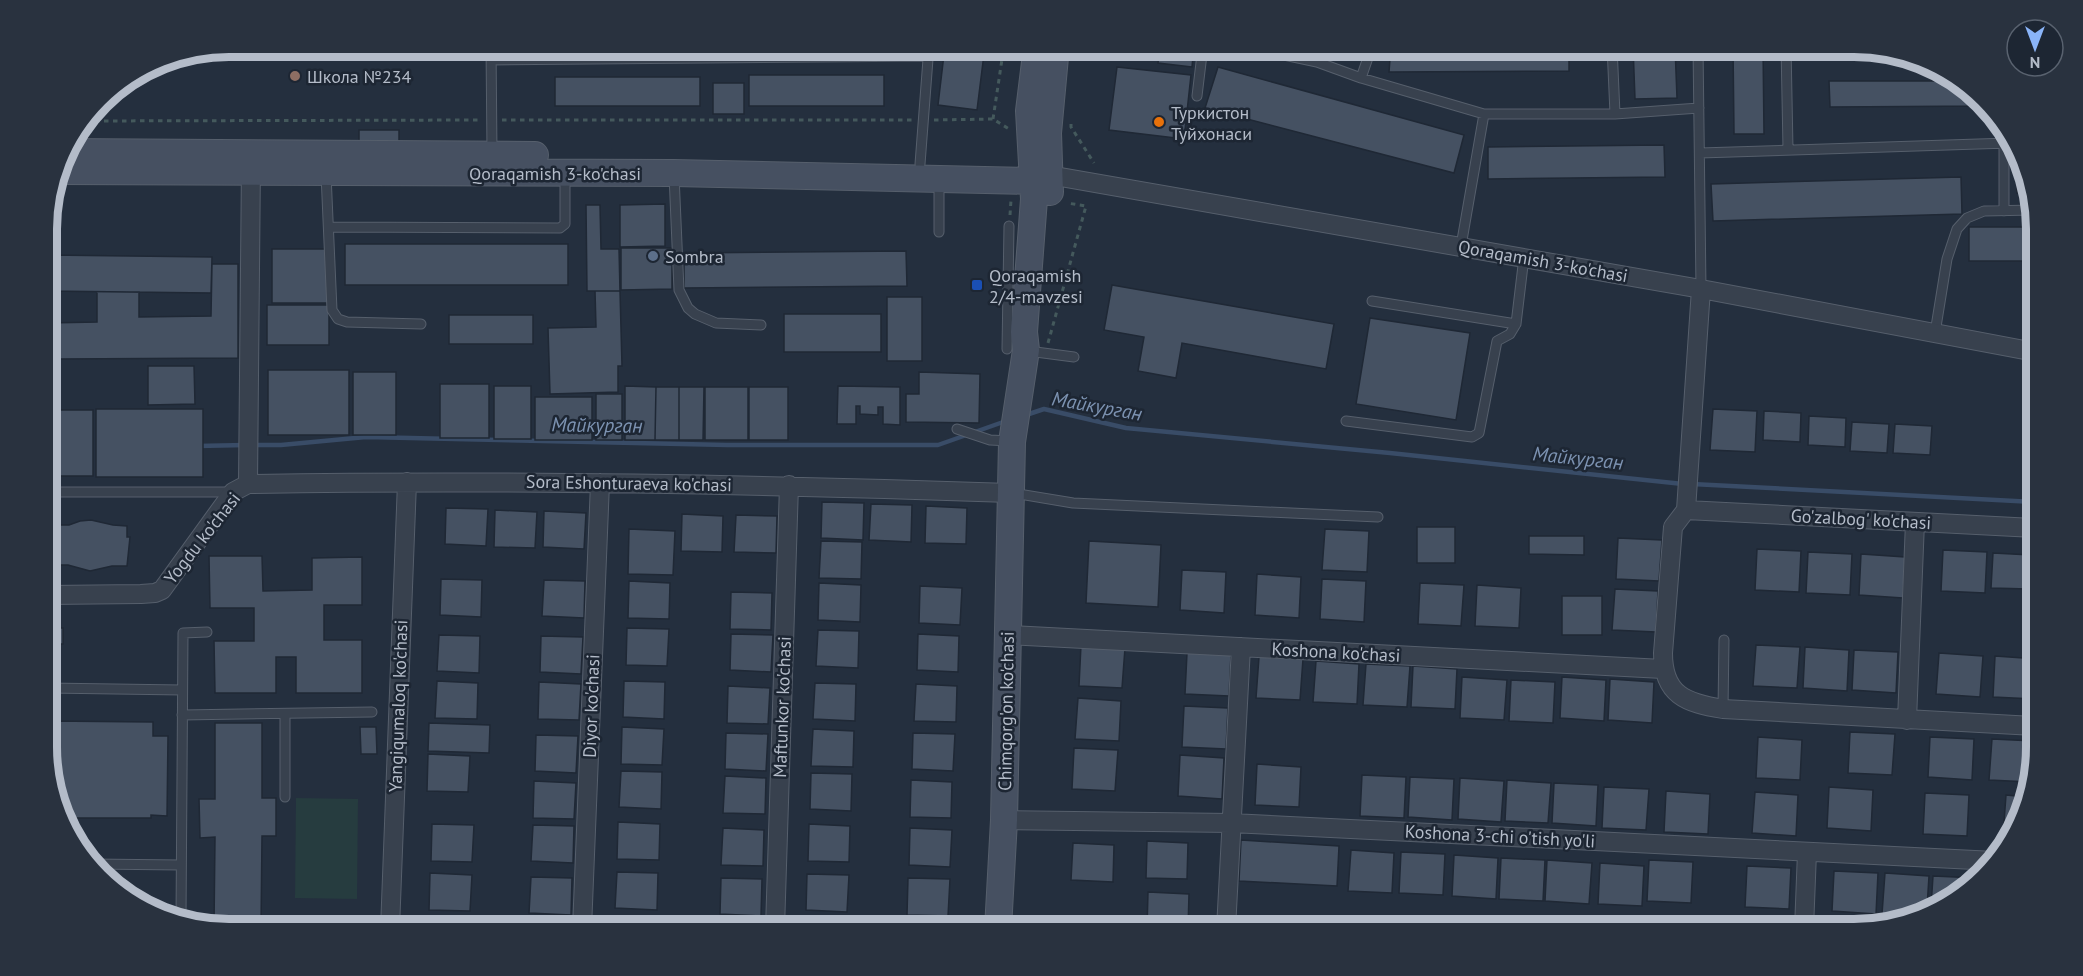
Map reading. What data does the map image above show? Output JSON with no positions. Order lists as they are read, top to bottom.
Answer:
{
  "streets": {
    "main road": ["Qoraqamish 3-ko'chasi", "Chimqorg'on ko'chasi"],
    "street": [
      "Sora Eshonturaeva ko'chasi",
      "Go'zalbog' ko'chasi",
      "Yogdu ko'chasi",
      "Koshona ko'chasi",
      "Yangiqumaloq ko'chasi",
      "Diyor ko'chasi",
      "Maftunkor ko'chasi",
      "Koshona 3-chi o'tish yo'li"
    ]
  },
  "crossings": [
    ["Qoraqamish 3-ko'chasi", "Chimqorg'on ko'chasi"],
    ["Sora Eshonturaeva ko'chasi", "Yogdu ko'chasi"],
    ["Sora Eshonturaeva ko'chasi", "Yangiqumaloq ko'chasi"],
    ["Sora Eshonturaeva ko'chasi", "Diyor ko'chasi"],
    ["Sora Eshonturaeva ko'chasi", "Maftunkor ko'chasi"],
    ["Sora Eshonturaeva ko'chasi", "Chimqorg'on ko'chasi"],
    ["Koshona ko'chasi", "Chimqorg'on ko'chasi"],
    ["Chimqorg'on ko'chasi", "Koshona 3-chi o'tish yo'li"]
  ],
  "water": ["Майкурган"],
  "places": {
    "other": ["Школа №234", "Туркистон Туйхонаси", "Sombra"],
    "transit": ["Qoraqamish 2/4-mavzesi"]
  },
  "north": "bottom"
}
